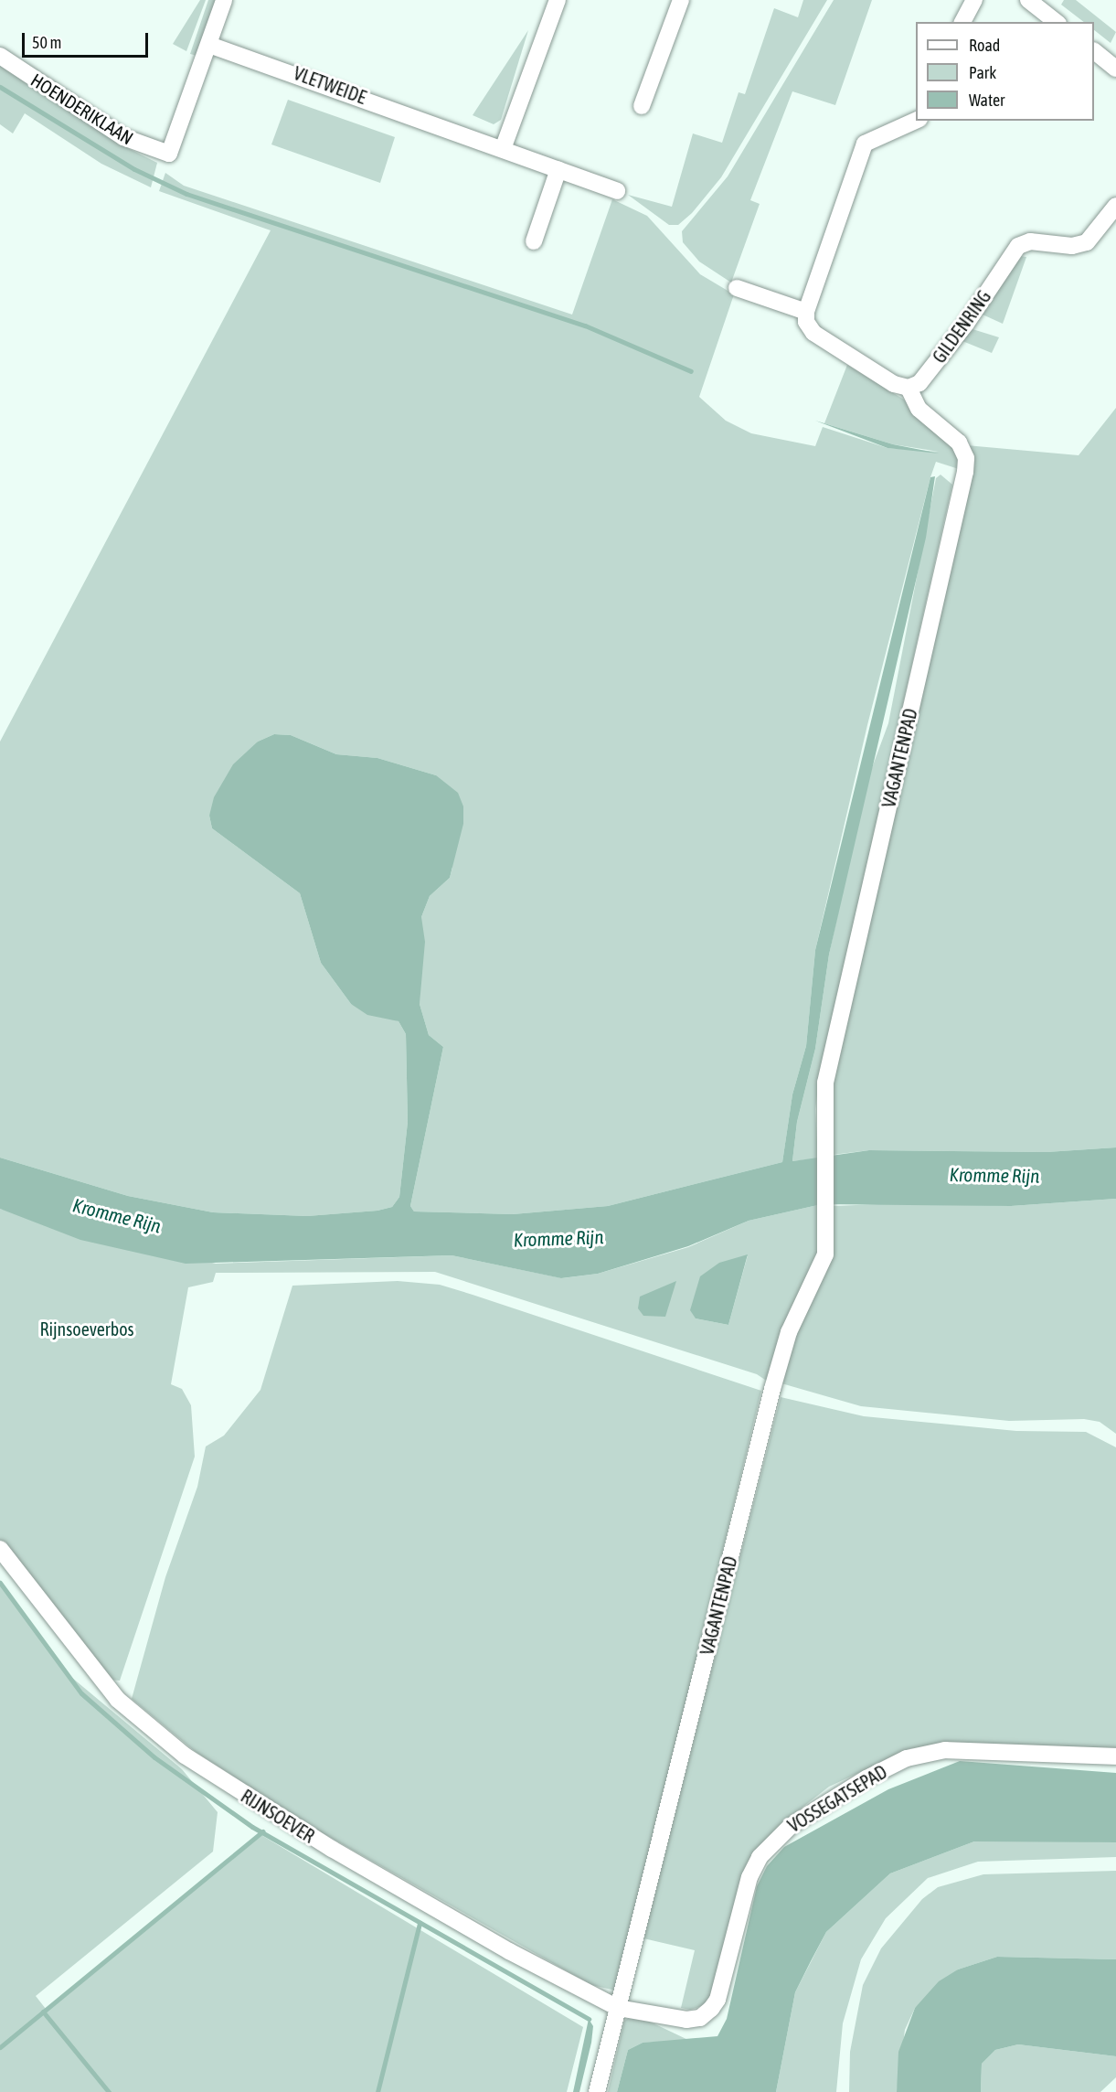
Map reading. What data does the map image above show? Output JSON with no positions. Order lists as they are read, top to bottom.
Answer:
{
  "streets": {
    "street": [
      "VLETWEIDE",
      "HOENDERIKLAAN",
      "GILDENRING",
      "VAGANTENPAD",
      "VOSSEGATSEPAD",
      "RIJNSOEVER"
    ]
  },
  "crossings": [
    ["VLETWEIDE", "HOENDERIKLAAN"],
    ["GILDENRING", "VAGANTENPAD"],
    ["VAGANTENPAD", "VOSSEGATSEPAD"],
    ["VAGANTENPAD", "RIJNSOEVER"],
    ["VOSSEGATSEPAD", "RIJNSOEVER"]
  ],
  "water": ["Kromme Rijn"],
  "parks": ["Rijnsoeverbos"],
  "legend": ["Road", "Park", "Water"],
  "scale_bar": "50 m"
}
